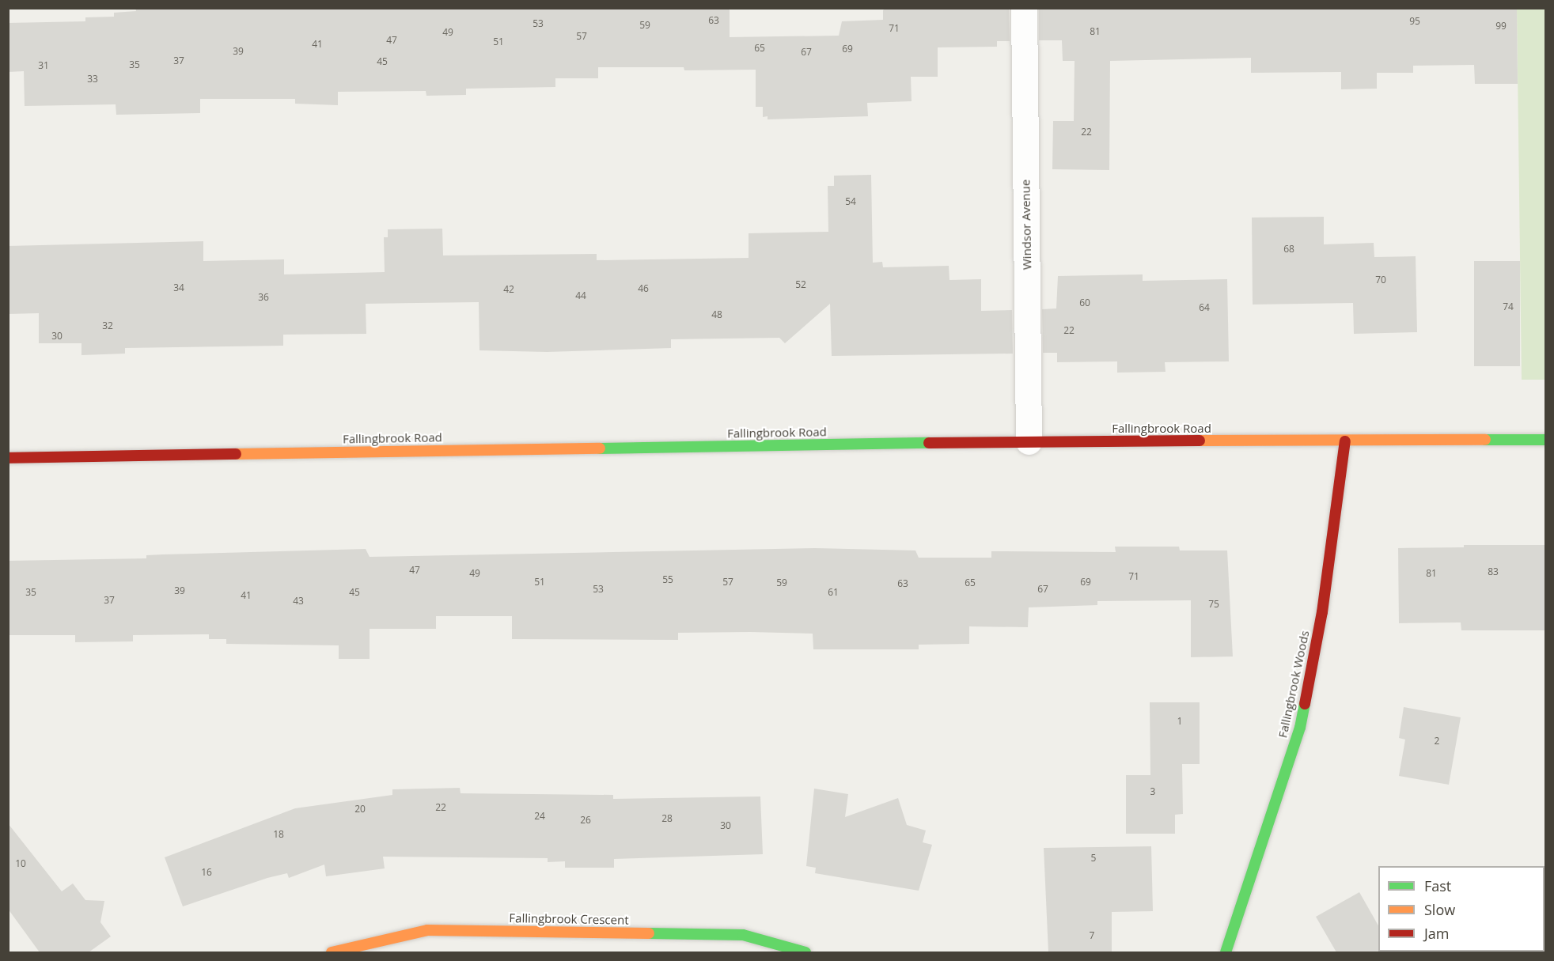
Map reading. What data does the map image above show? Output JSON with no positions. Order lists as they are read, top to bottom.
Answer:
{
  "streets": {
    "street": [
      "Windsor Avenue",
      "Fallingbrook Road",
      "Fallingbrook Woods",
      "Fallingbrook Crescent"
    ]
  },
  "crossings": [
    ["Windsor Avenue", "Fallingbrook Road"],
    ["Fallingbrook Road", "Fallingbrook Woods"]
  ],
  "house_numbers": [
    "63",
    "95",
    "53",
    "59",
    "99",
    "71",
    "81",
    "49",
    "57",
    "47",
    "51",
    "41",
    "65",
    "69",
    "39",
    "67",
    "37",
    "45",
    "35",
    "31",
    "33",
    "22",
    "54",
    "68",
    "70",
    "52",
    "34",
    "46",
    "42",
    "44",
    "36",
    "60",
    "74",
    "64",
    "48",
    "32",
    "22",
    "30",
    "47",
    "83",
    "49",
    "81",
    "71",
    "55",
    "51",
    "57",
    "69",
    "59",
    "65",
    "63",
    "53",
    "67",
    "39",
    "35",
    "45",
    "61",
    "41",
    "37",
    "43",
    "75",
    "1",
    "2",
    "3",
    "22",
    "20",
    "24",
    "28",
    "26",
    "30",
    "18",
    "5",
    "10",
    "16",
    "7"
  ],
  "legend": ["Fast", "Slow", "Jam"]
}
